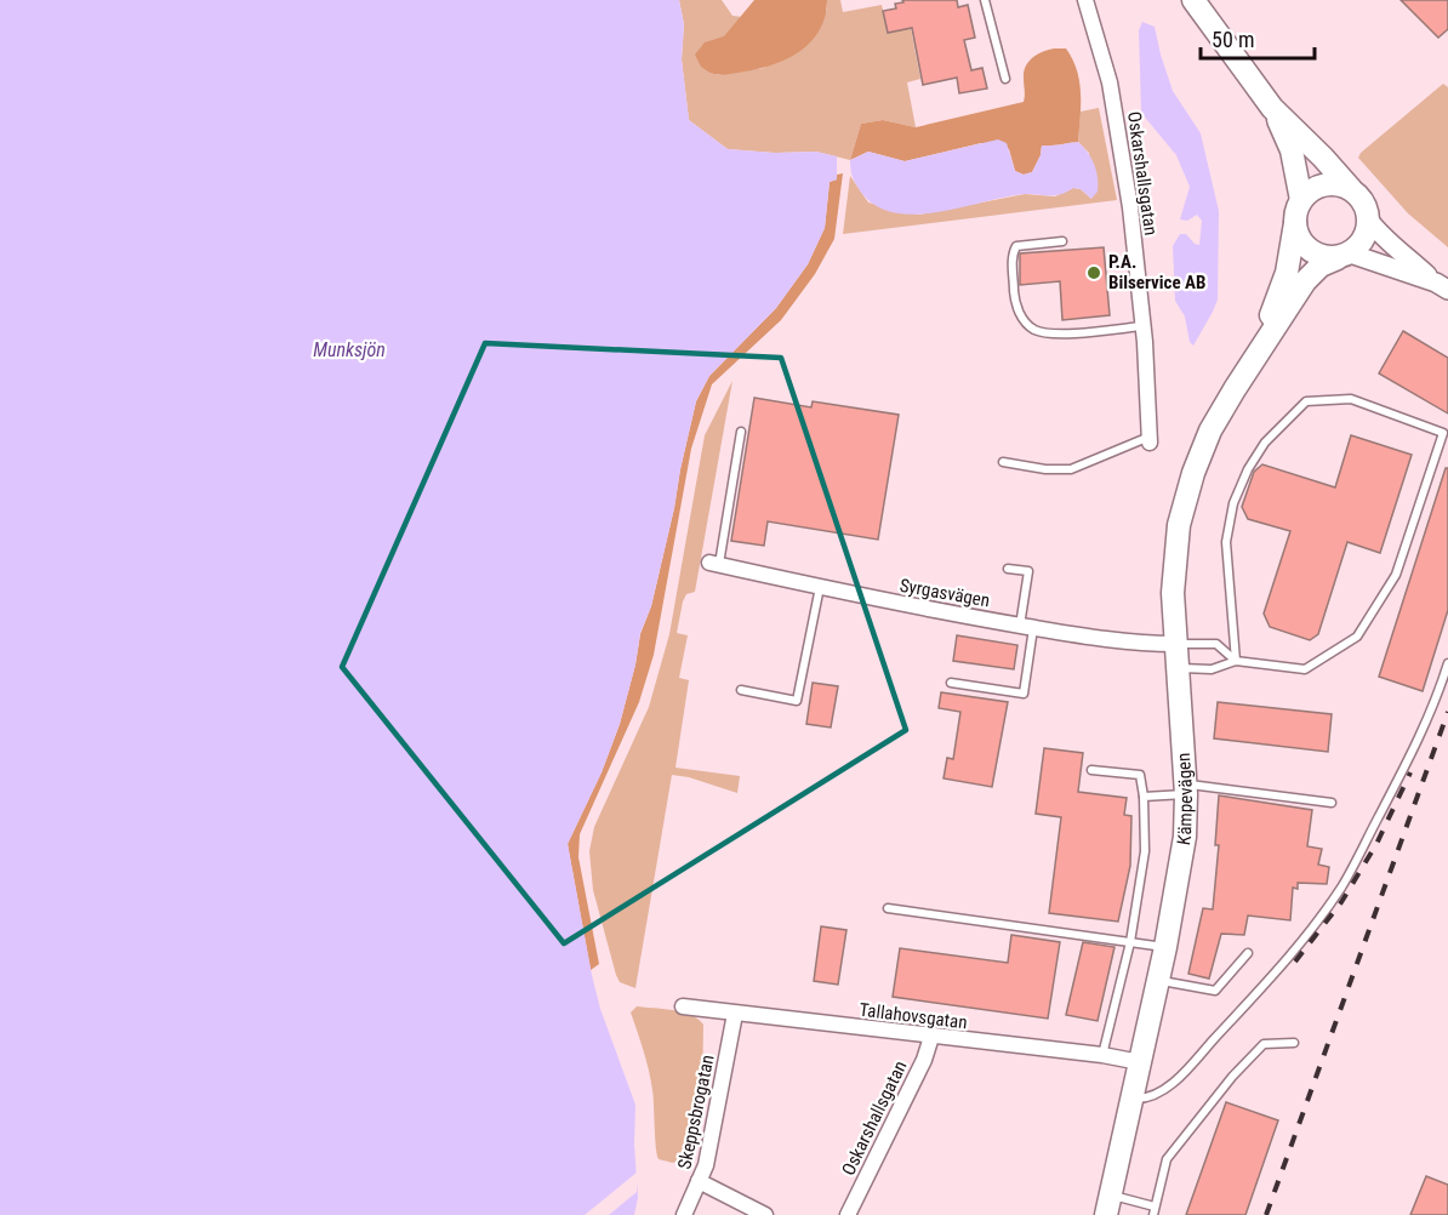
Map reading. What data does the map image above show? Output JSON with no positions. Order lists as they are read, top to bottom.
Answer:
{
  "streets": {
    "main road": ["Kämpevägen"],
    "street": [
      "Oskarshallsgatan",
      "Syrgasvägen",
      "Tallahovsgatan",
      "Skeppsbrogatan"
    ]
  },
  "crossings": [
    ["Oskarshallsgatan", "Tallahovsgatan"],
    ["Syrgasvägen", "Kämpevägen"],
    ["Kämpevägen", "Tallahovsgatan"],
    ["Tallahovsgatan", "Skeppsbrogatan"]
  ],
  "water": ["Munksjön"],
  "places": ["P.A. Bilservice AB"],
  "scale_bar": "50 m"
}
